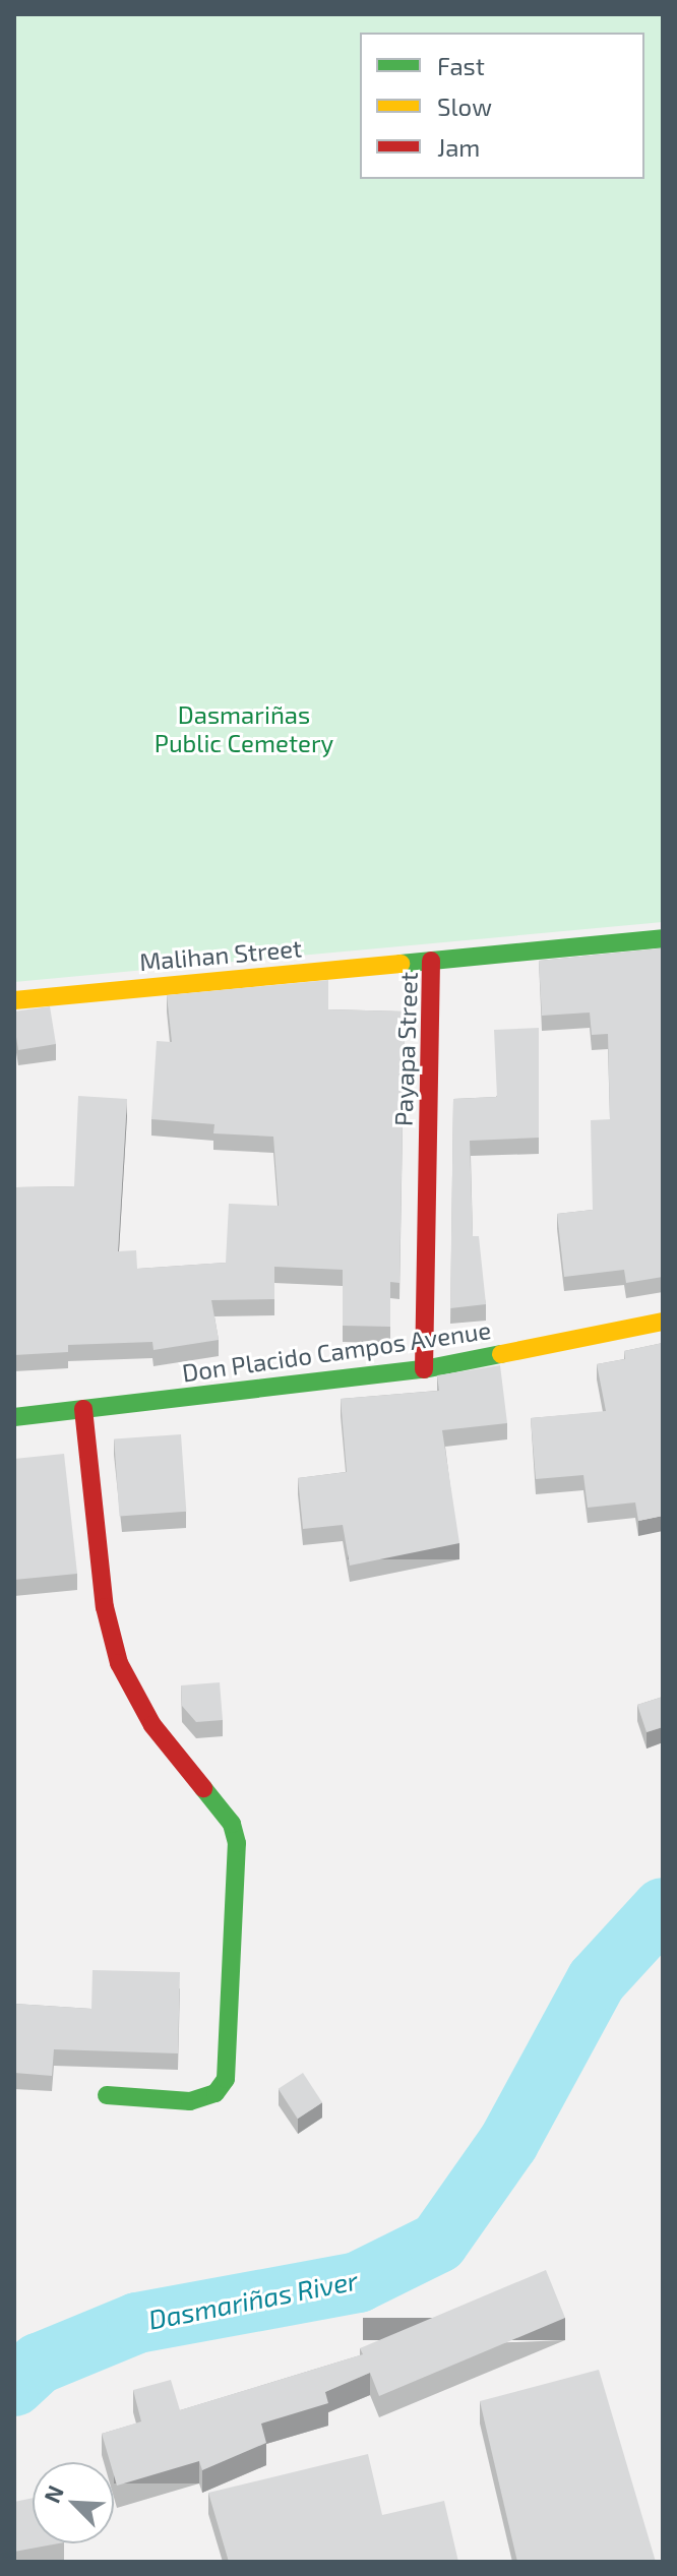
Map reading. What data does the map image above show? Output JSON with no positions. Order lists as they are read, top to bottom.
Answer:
{
  "streets": {
    "street": ["Malihan Street", "Payapa Street", "Don Placido Campos Avenue"]
  },
  "crossings": [
    ["Malihan Street", "Payapa Street"],
    ["Payapa Street", "Don Placido Campos Avenue"]
  ],
  "water": ["Dasmariñas River"],
  "parks": ["Dasmariñas Public Cemetery"],
  "legend": ["Fast", "Slow", "Jam"],
  "north": "top left"
}
